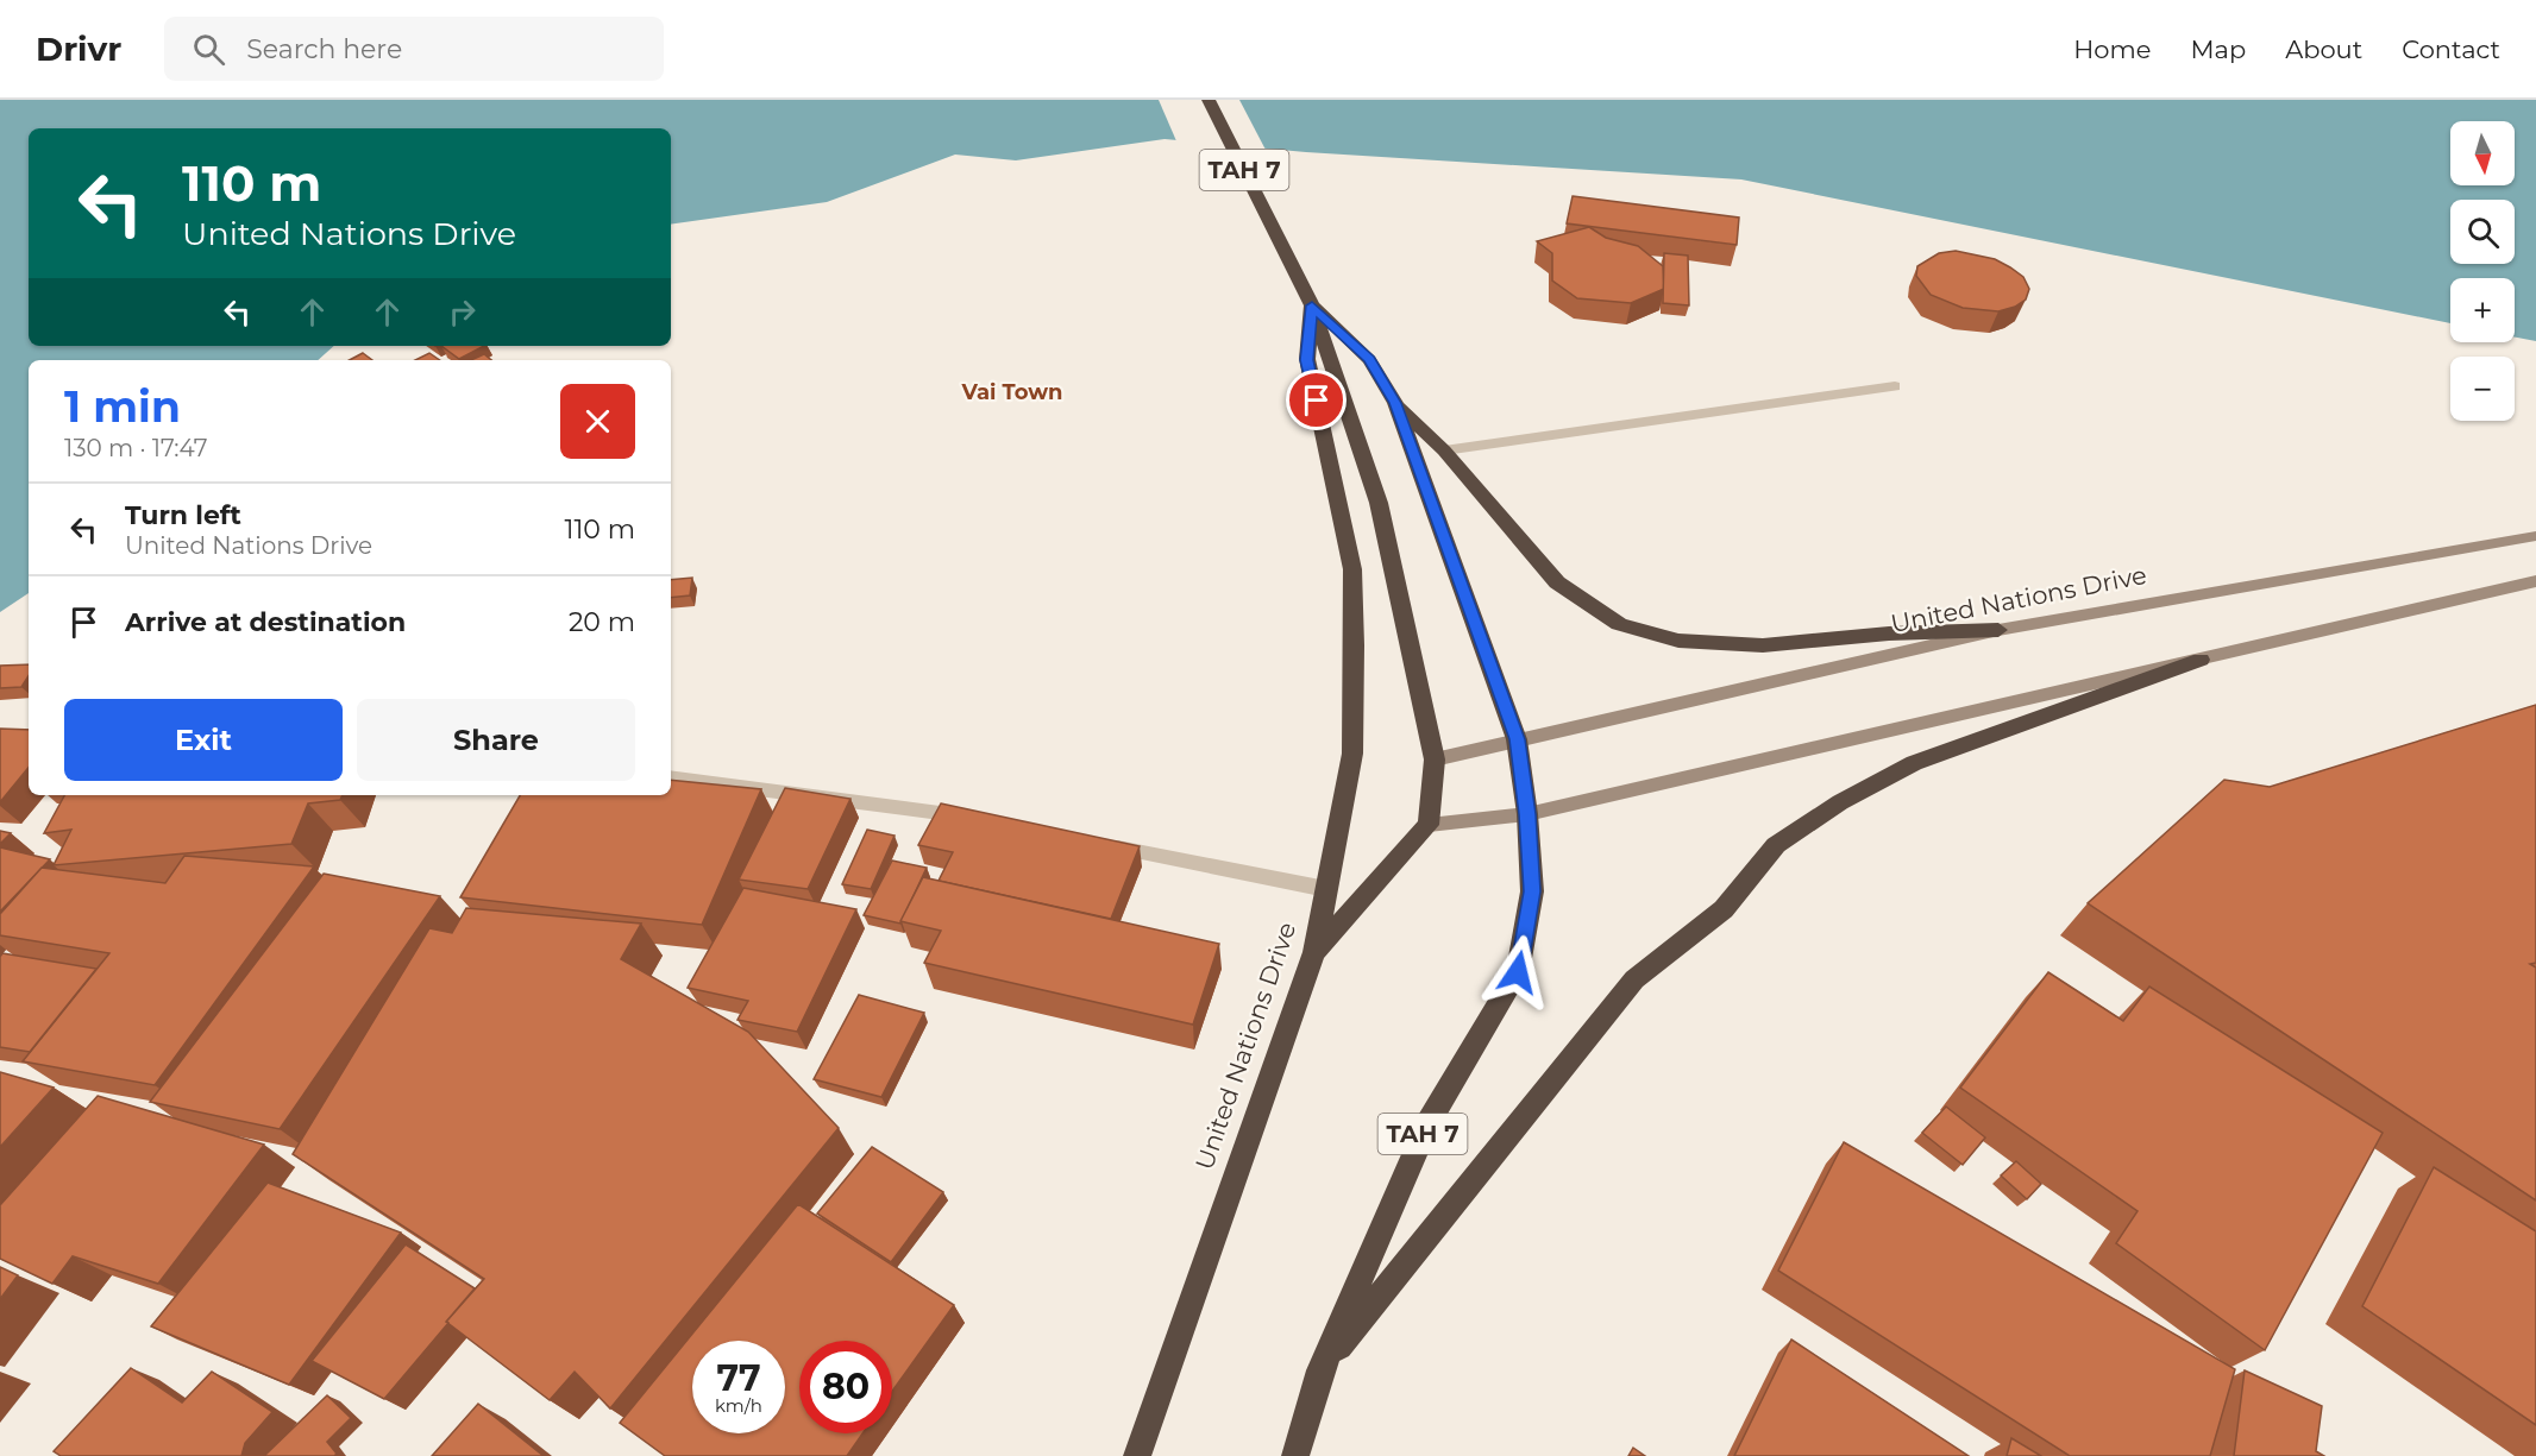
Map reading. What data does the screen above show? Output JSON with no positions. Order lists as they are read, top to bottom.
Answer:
{
  "streets": {
    "highway": ["TAH 7", "United Nations Drive"]
  },
  "crossings": [
    ["TAH 7", "United Nations Drive"]
  ],
  "districts": ["Vai Town"],
  "north": "bottom",
  "page": {
    "header": "Drivr",
    "search": "Search here",
    "nav": [
      "Home",
      "Map",
      "About",
      "Contact"
    ],
    "map_buttons": ["+", "−"],
    "turn": ["110 m", "United Nations Drive"],
    "heading": ["1 min", "130 m · 17:47"],
    "list": [
      {
        "name": "Turn left",
        "note": "United Nations Drive",
        "value": "110 m"
      },
      {
        "name": "Arrive at destination",
        "value": "20 m"
      }
    ],
    "buttons": ["Exit", "Share"],
    "speed": "77 km/h",
    "limit": "80"
  }
}
